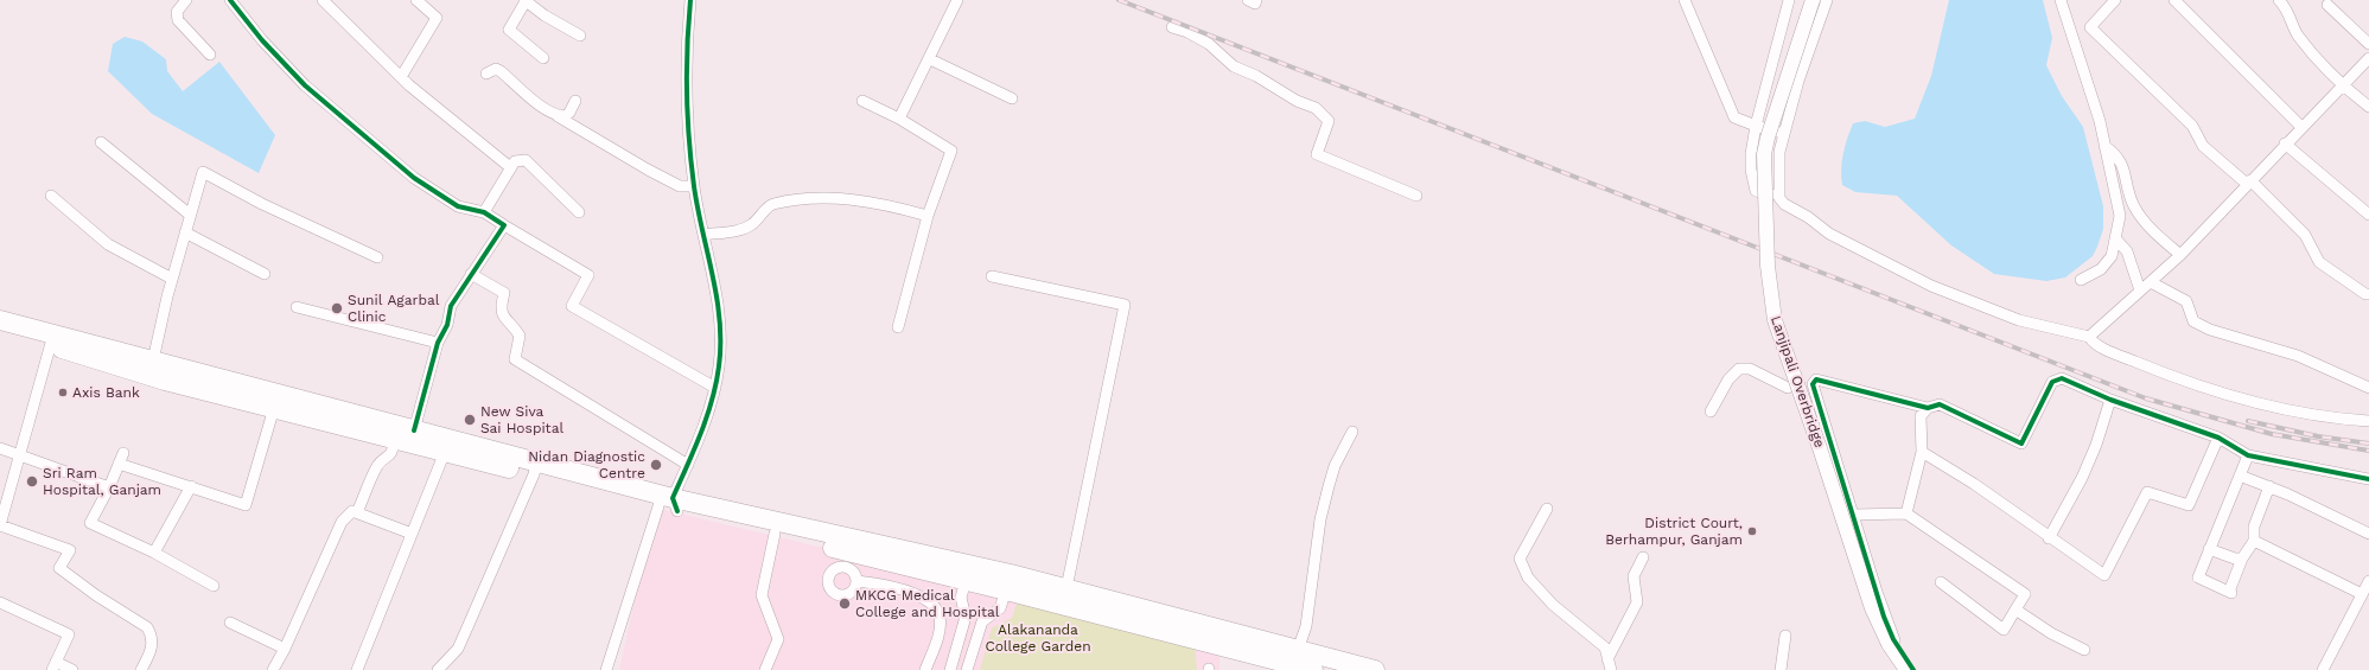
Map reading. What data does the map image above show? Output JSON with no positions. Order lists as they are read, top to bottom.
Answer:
{
  "streets": {
    "main road": ["Lanjipali Overbridge"]
  },
  "parks": ["Alakananda College Garden"],
  "places": [
    "Sunil Agarbal Clinic",
    "Axis Bank",
    "New Siva Sai Hospital",
    "Nidan Diagnostic Centre",
    "Sri Ram Hospital, Ganjam",
    "District Court, Berhampur, Ganjam",
    "MKCG Medical College and Hospital"
  ]
}
